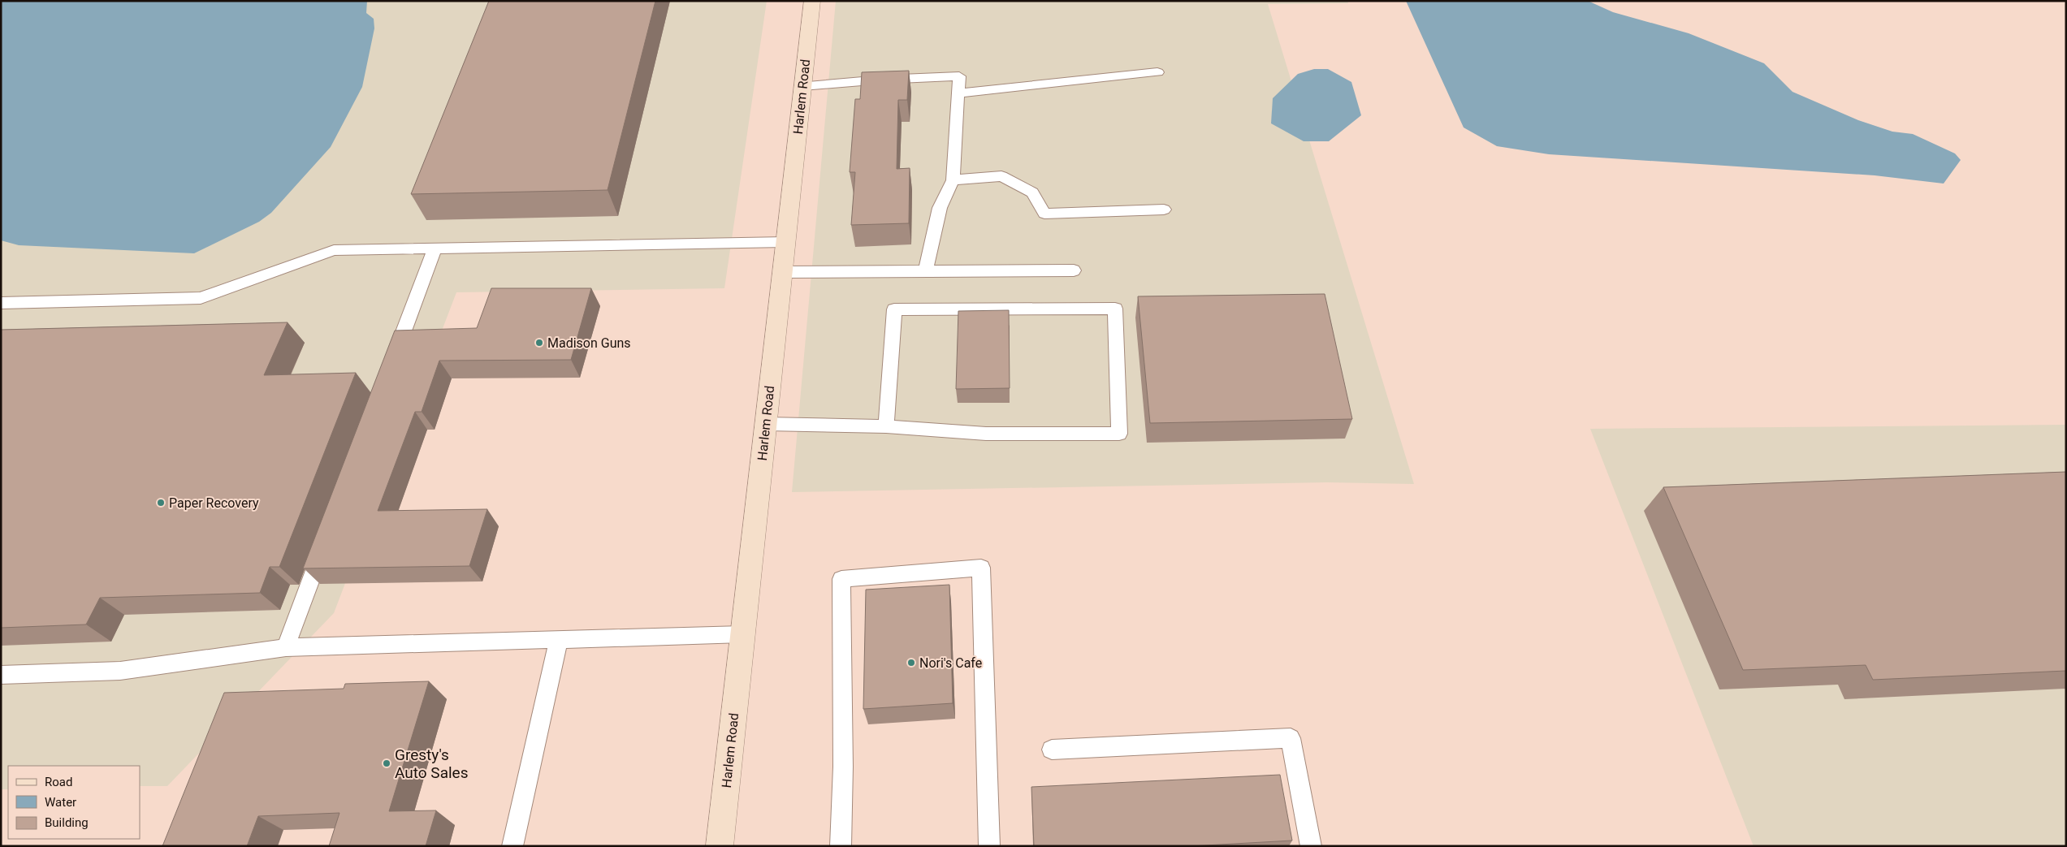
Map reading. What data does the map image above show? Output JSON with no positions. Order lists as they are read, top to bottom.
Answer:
{
  "streets": {
    "main road": ["Harlem Road"]
  },
  "places": [
    "Madison Guns",
    "Paper Recovery",
    "Nori's Cafe",
    "Gresty's Auto Sales"
  ],
  "legend": ["Road", "Water", "Building"]
}
